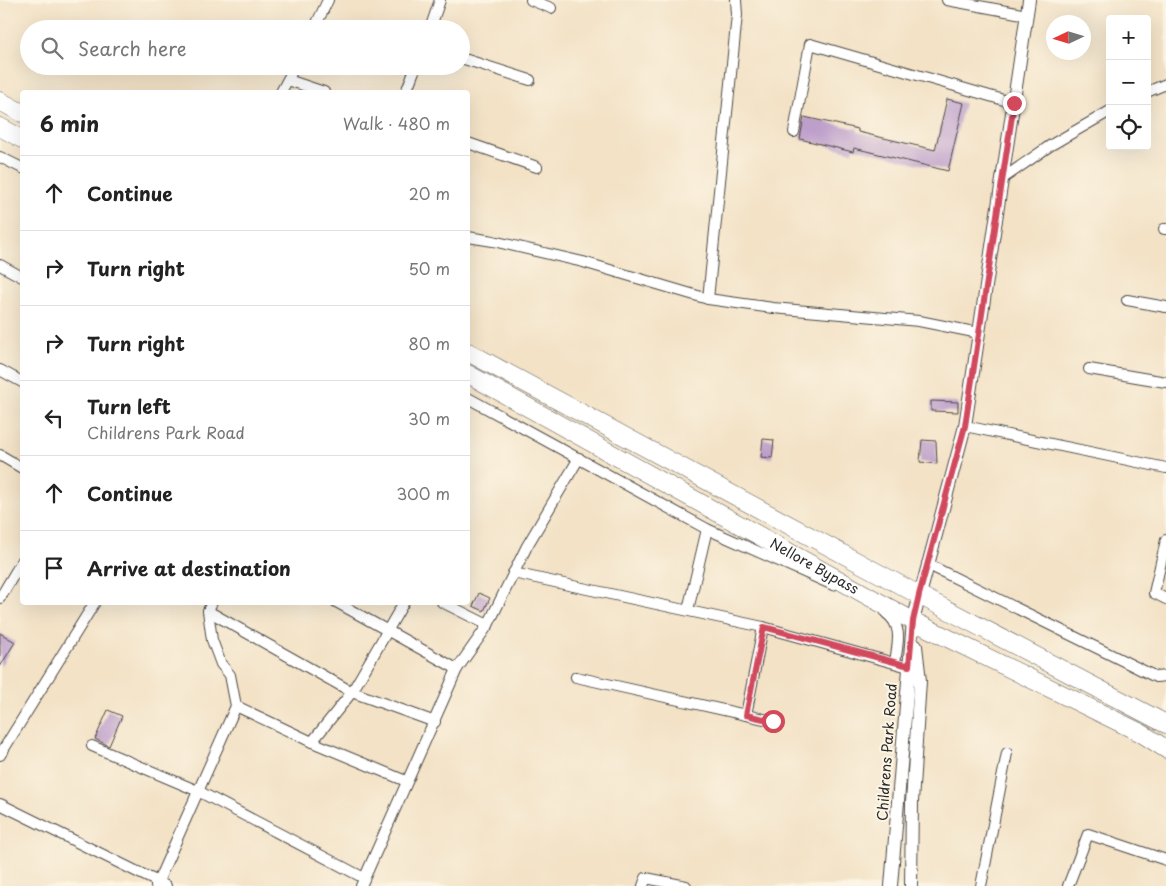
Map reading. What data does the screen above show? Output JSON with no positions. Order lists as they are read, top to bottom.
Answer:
{
  "streets": {
    "highway": ["Nellore Bypass"],
    "street": ["Childrens Park Road"]
  },
  "crossings": [
    ["Nellore Bypass", "Childrens Park Road"]
  ],
  "north": "left",
  "page": {
    "map_buttons": ["+", "−"],
    "search": "Search here",
    "heading": ["6 min", "Walk · 480 m"],
    "list": [
      ["Continue", "20 m"],
      ["Turn right", "50 m"],
      ["Turn right", "80 m"],
      ["Turn left", "Childrens Park Road", "30 m"],
      ["Continue", "300 m"],
      "Arrive at destination"
    ]
  }
}
